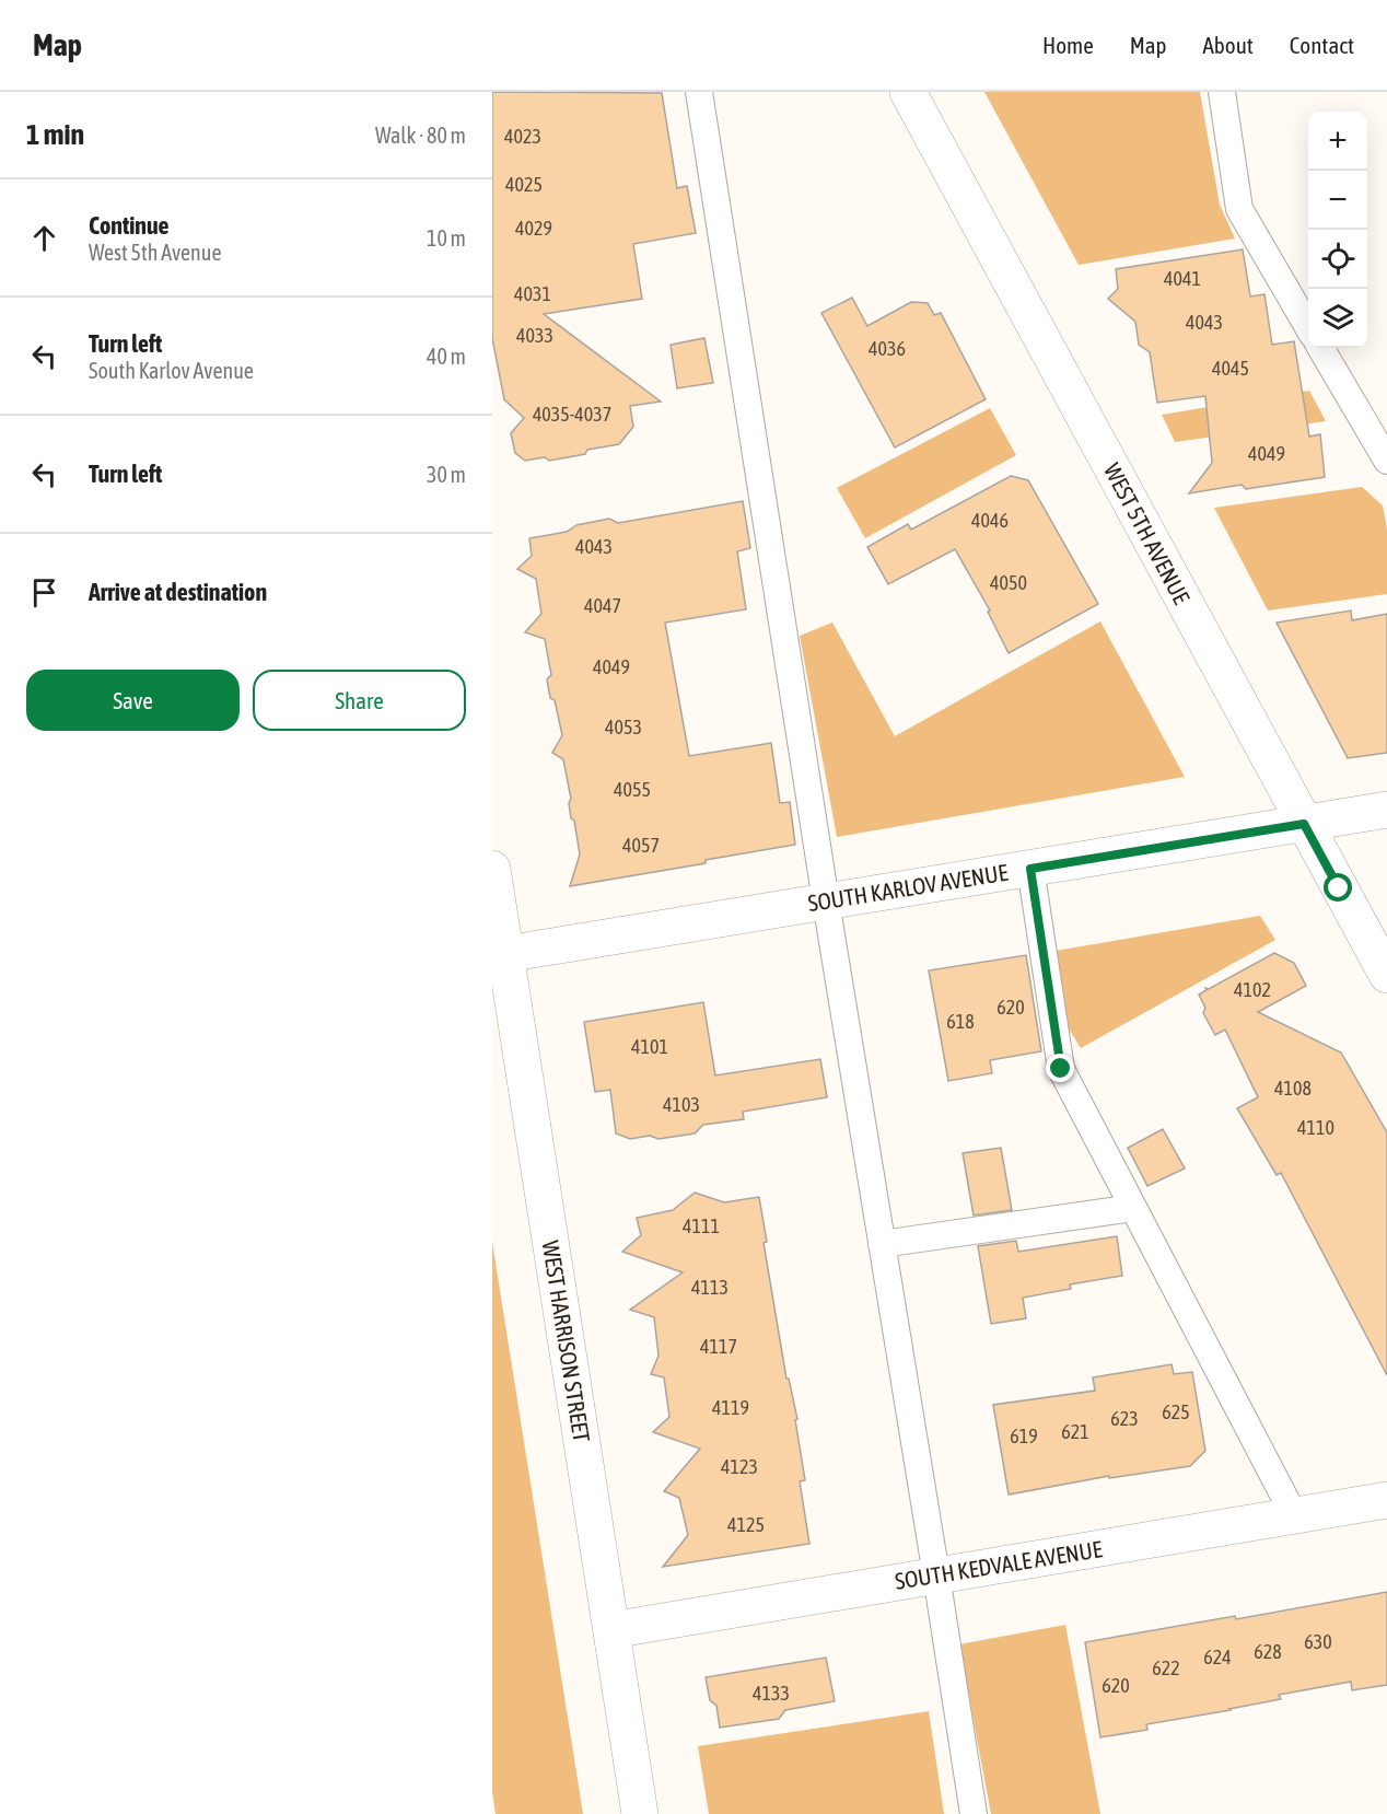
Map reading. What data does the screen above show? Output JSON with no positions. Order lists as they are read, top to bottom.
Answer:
{
  "streets": {
    "street": [
      "WEST 5TH AVENUE",
      "SOUTH KARLOV AVENUE",
      "WEST HARRISON STREET",
      "SOUTH KEDVALE AVENUE"
    ]
  },
  "crossings": [
    ["WEST 5TH AVENUE", "SOUTH KARLOV AVENUE"],
    ["SOUTH KARLOV AVENUE", "WEST HARRISON STREET"],
    ["WEST HARRISON STREET", "SOUTH KEDVALE AVENUE"]
  ],
  "house_numbers": [
    "4023",
    "4025",
    "4029",
    "4041",
    "4031",
    "4043",
    "4033",
    "4036",
    "4045",
    "4035-4037",
    "4049",
    "4046",
    "4043",
    "4050",
    "4047",
    "4049",
    "4053",
    "4055",
    "4057",
    "4102",
    "620",
    "618",
    "4101",
    "4108",
    "4103",
    "4110",
    "4111",
    "4113",
    "4117",
    "4119",
    "625",
    "623",
    "621",
    "619",
    "4123",
    "4125",
    "630",
    "628",
    "624",
    "622",
    "620",
    "4133"
  ],
  "page": {
    "header": "Map",
    "nav": [
      "Home",
      "Map",
      "About",
      "Contact"
    ],
    "heading": ["1 min", "Walk · 80 m"],
    "map_buttons": ["+", "−"],
    "list": [
      ["Continue", "West 5th Avenue", "10 m"],
      ["Turn left", "South Karlov Avenue", "40 m"],
      ["Turn left", "30 m"],
      "Arrive at destination"
    ],
    "buttons": ["Save", "Share"]
  }
}
